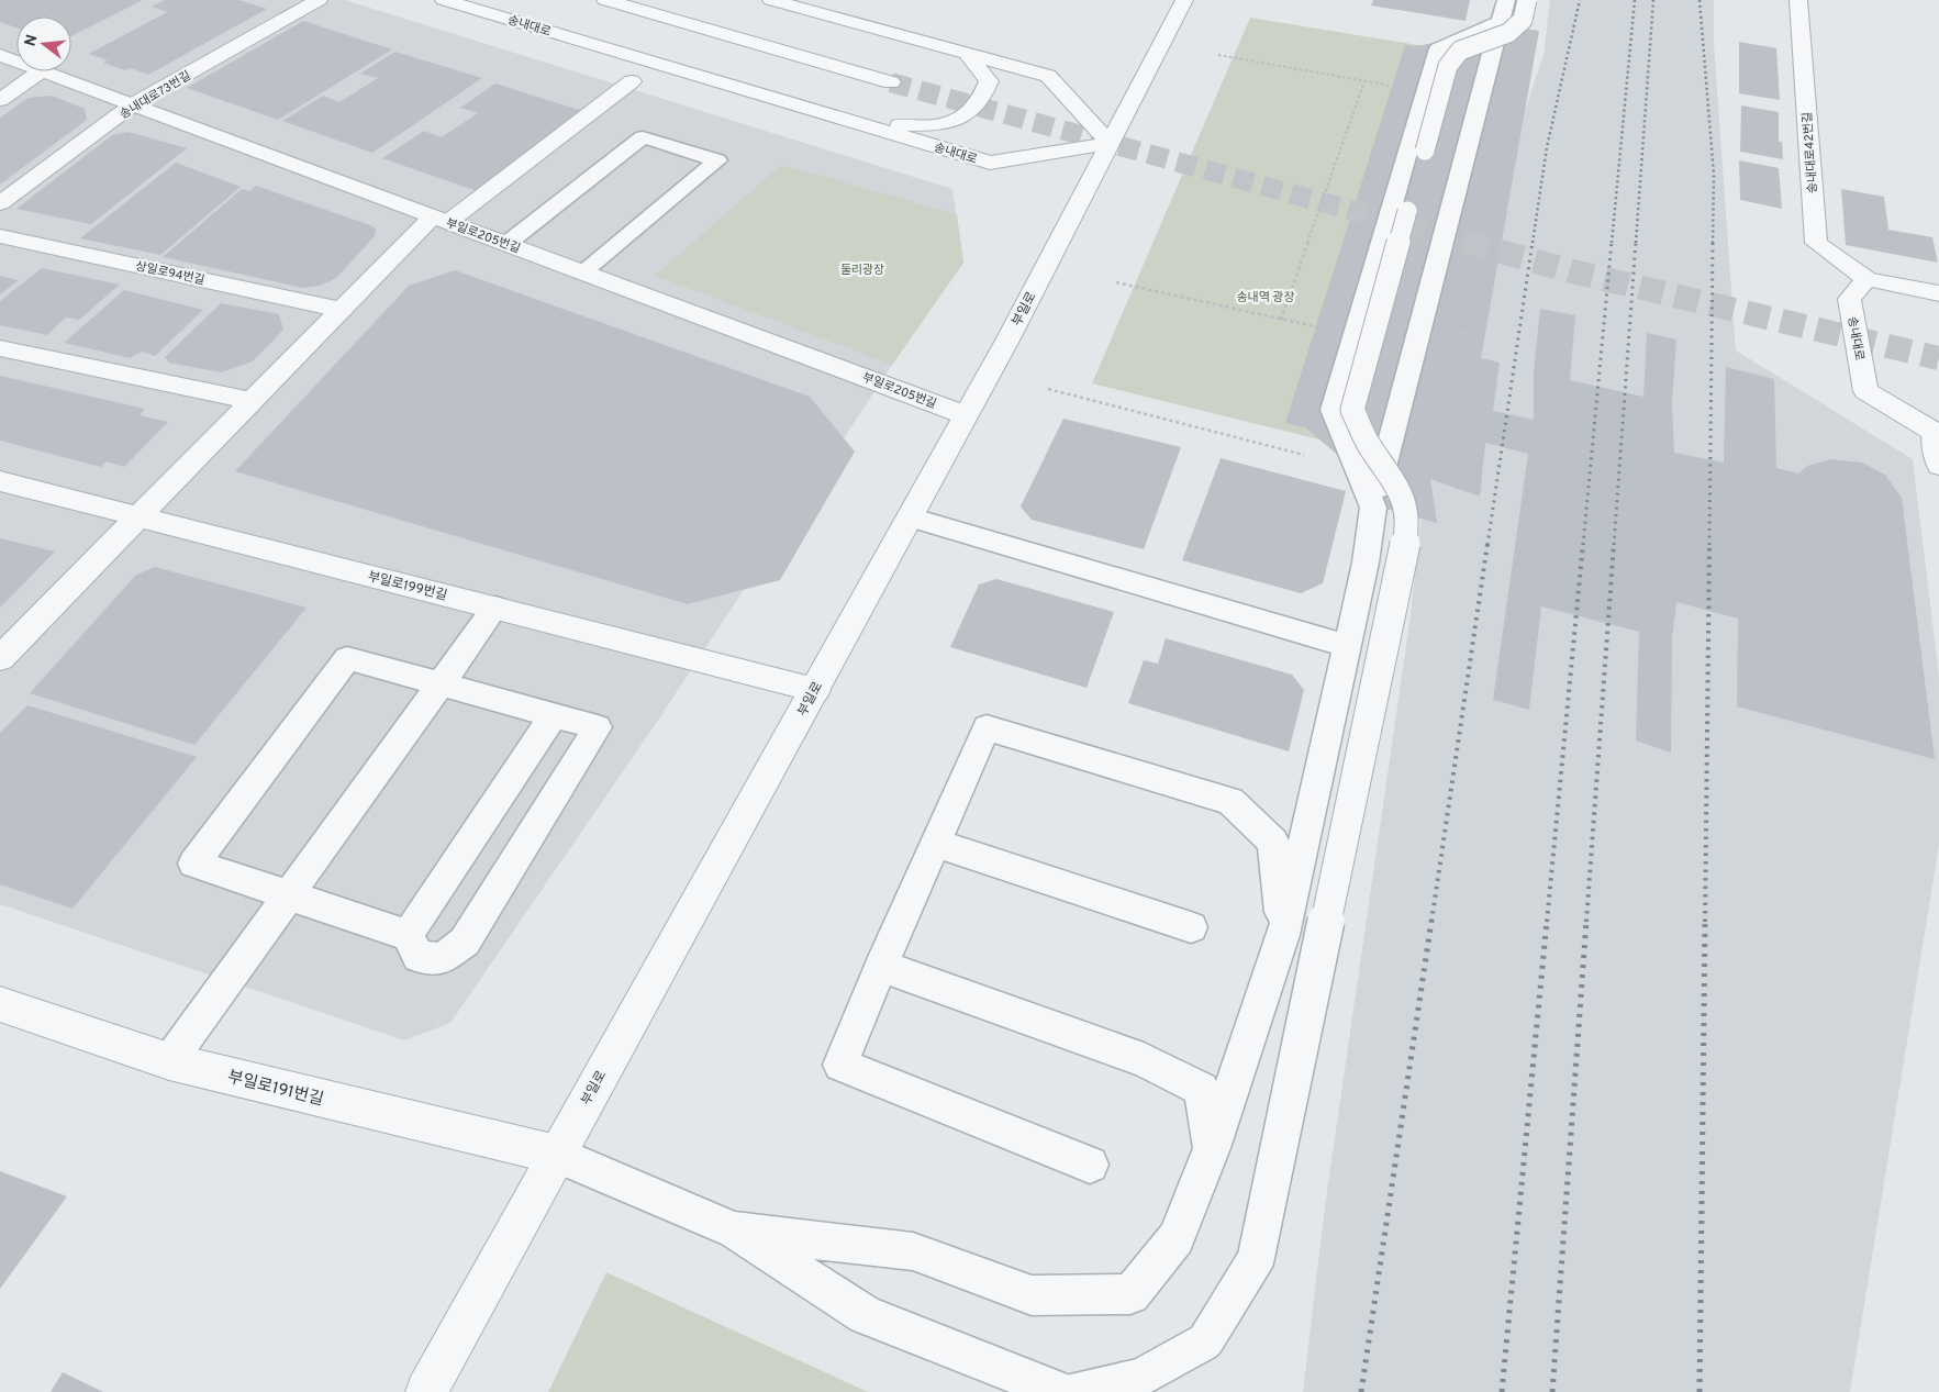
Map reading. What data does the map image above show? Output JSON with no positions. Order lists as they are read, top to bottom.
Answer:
{
  "streets": {
    "street": [
      "송내대로",
      "송내대로73번길",
      "송내대로42번길",
      "부일로205번길",
      "상일로94번길",
      "부일로",
      "부일로199번길",
      "부일로191번길"
    ]
  },
  "crossings": [
    ["송내대로", "송내대로42번길"],
    ["송내대로", "부일로"],
    ["송내대로73번길", "부일로205번길"],
    ["부일로205번길", "부일로"],
    ["부일로", "부일로199번길"],
    ["부일로", "부일로191번길"]
  ],
  "parks": ["둘리광장", "송내역 광장"],
  "north": "left"
}
